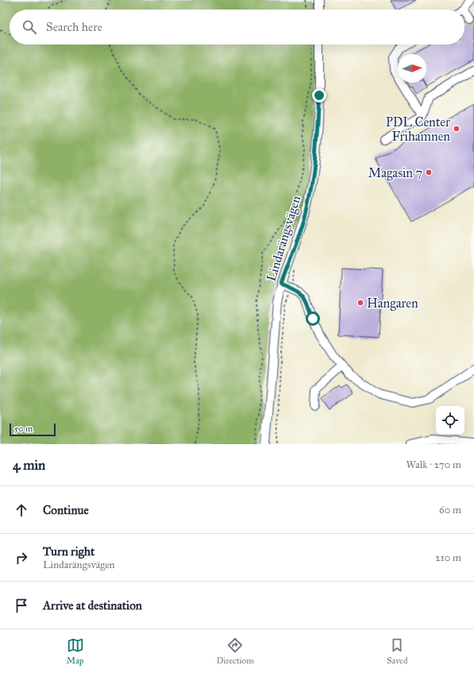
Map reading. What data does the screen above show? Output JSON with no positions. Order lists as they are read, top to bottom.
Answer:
{
  "streets": {
    "street": ["Lindarängsvägen"]
  },
  "places": ["PDL Center Frihamnen", "Magasin 7", "Hangaren"],
  "scale_bar": "50 m",
  "north": "right",
  "page": {
    "search": "Search here",
    "scale": "50 m",
    "heading": ["4 min", "Walk · 270 m"],
    "list": [
      ["Continue", "60 m"],
      ["Turn right", "Lindarängsvägen", "210 m"],
      "Arrive at destination"
    ],
    "nav": ["Map", "Directions", "Saved"]
  }
}
